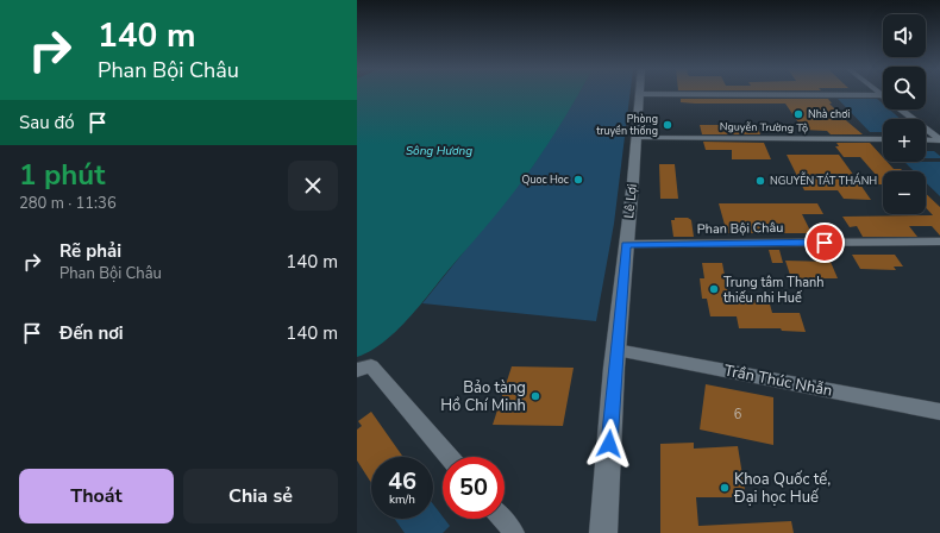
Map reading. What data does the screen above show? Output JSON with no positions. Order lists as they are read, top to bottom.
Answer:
{
  "streets": {
    "main road": ["Lê Lợi"],
    "street": ["Nguyễn Trường Tộ", "Phan Bội Châu", "Trần Thúc Nhẫn"]
  },
  "crossings": [
    ["Nguyễn Trường Tộ", "Lê Lợi"],
    ["Lê Lợi", "Phan Bội Châu"],
    ["Lê Lợi", "Trần Thúc Nhẫn"]
  ],
  "water": ["Sông Hương"],
  "places": [
    "Nhà chơi",
    "Phòng truyền thống",
    "Quoc Hoc",
    "NGUYỄN TÁT THÁNH",
    "Trung tâm Thanh thiếu nhi Huế",
    "Bảo tàng Hồ Chí Minh",
    "Khoa Quốc tế, Đại học Huế"
  ],
  "house_numbers": ["6"],
  "page": {
    "turn": ["140 m", "Phan Bội Châu"],
    "map_buttons": ["+", "−"],
    "then": "Sau đó",
    "heading": ["1 phút", "280 m · 11:36"],
    "list": [
      {
        "name": "Rẽ phải",
        "note": "Phan Bội Châu",
        "value": "140 m"
      },
      {
        "name": "Đến nơi",
        "value": "140 m"
      }
    ],
    "speed": "46 km/h",
    "limit": "50",
    "buttons": ["Thoát", "Chia sẻ"]
  }
}
